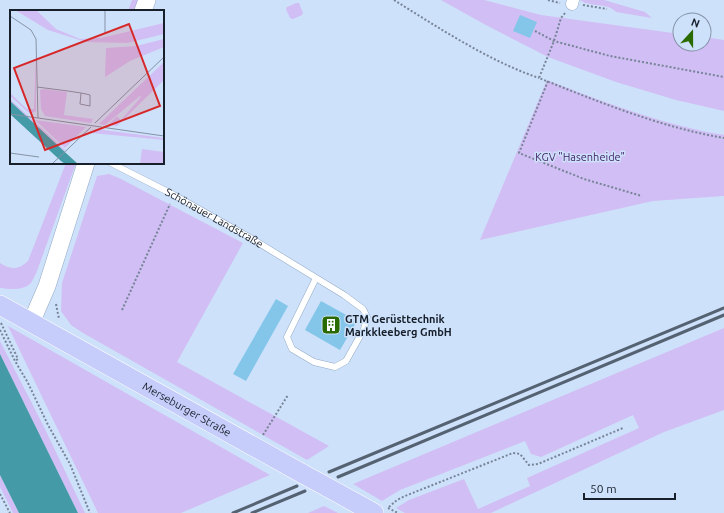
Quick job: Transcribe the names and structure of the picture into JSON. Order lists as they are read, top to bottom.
{
  "streets": {
    "main road": ["Merseburger Straße"],
    "lane": ["Schönauer Landstraße"]
  },
  "parks": ["KGV \"Hasenheide\""],
  "places": {
    "building": ["GTM Gerüsttechnik Markkleeberg GmbH"]
  },
  "scale_bar": "50 m",
  "north": "top"
}
